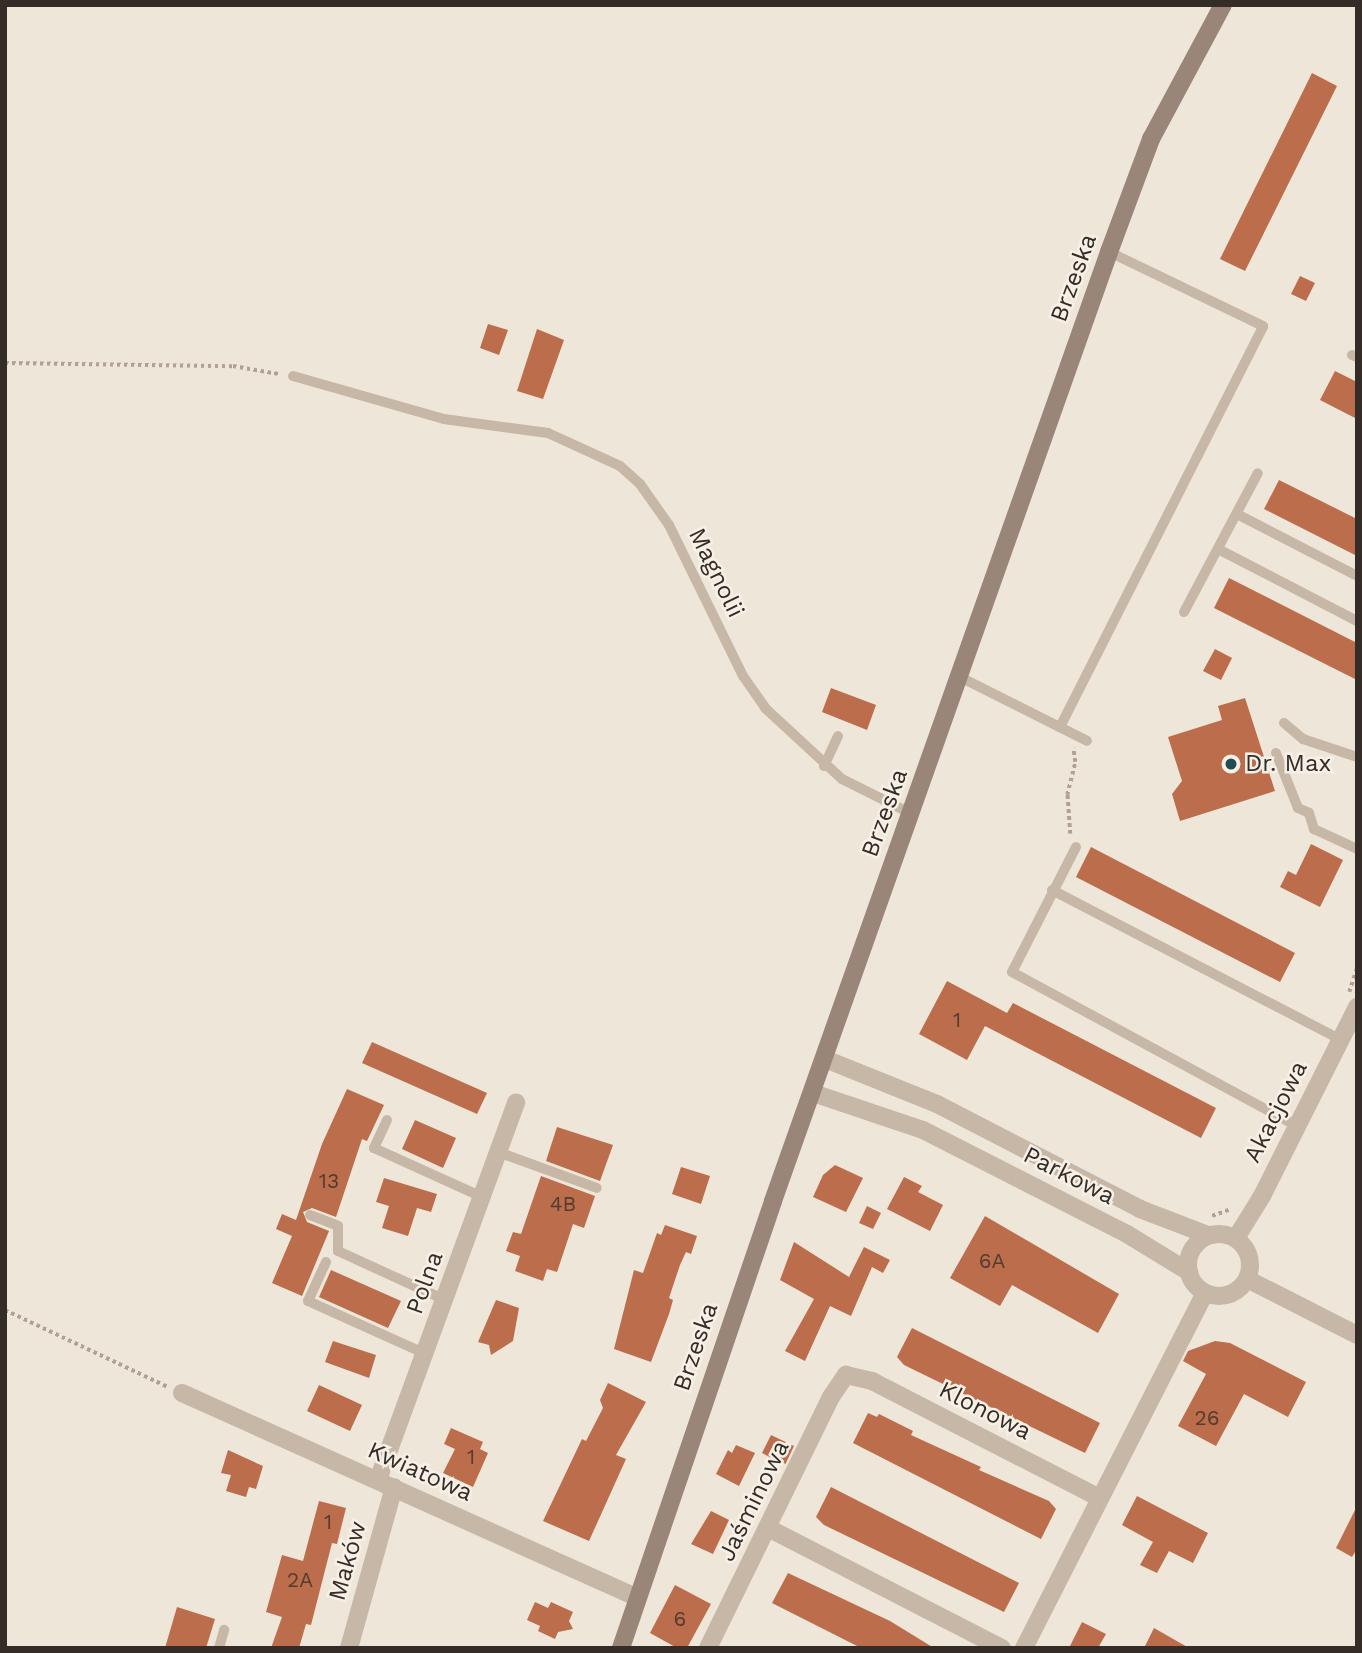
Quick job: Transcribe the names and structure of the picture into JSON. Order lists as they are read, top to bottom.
{
  "streets": {
    "street": [
      "Brzeska",
      "Akacjowa",
      "Parkowa",
      "Polna",
      "Klonowa",
      "Kwiatowa",
      "Jaśminowa",
      "Maków"
    ],
    "lane": ["Magnolii"]
  },
  "crossings": [
    ["Brzeska", "Magnolii"],
    ["Brzeska", "Parkowa"],
    ["Brzeska", "Kwiatowa"],
    ["Akacjowa", "Parkowa"],
    ["Polna", "Kwiatowa"],
    ["Polna", "Maków"],
    ["Klonowa", "Jaśminowa"],
    ["Kwiatowa", "Maków"]
  ],
  "places": ["Dr. Max"],
  "house_numbers": [
    "1",
    "13",
    "4B",
    "6A",
    "26",
    "1",
    "1",
    "2A",
    "6"
  ]
}
